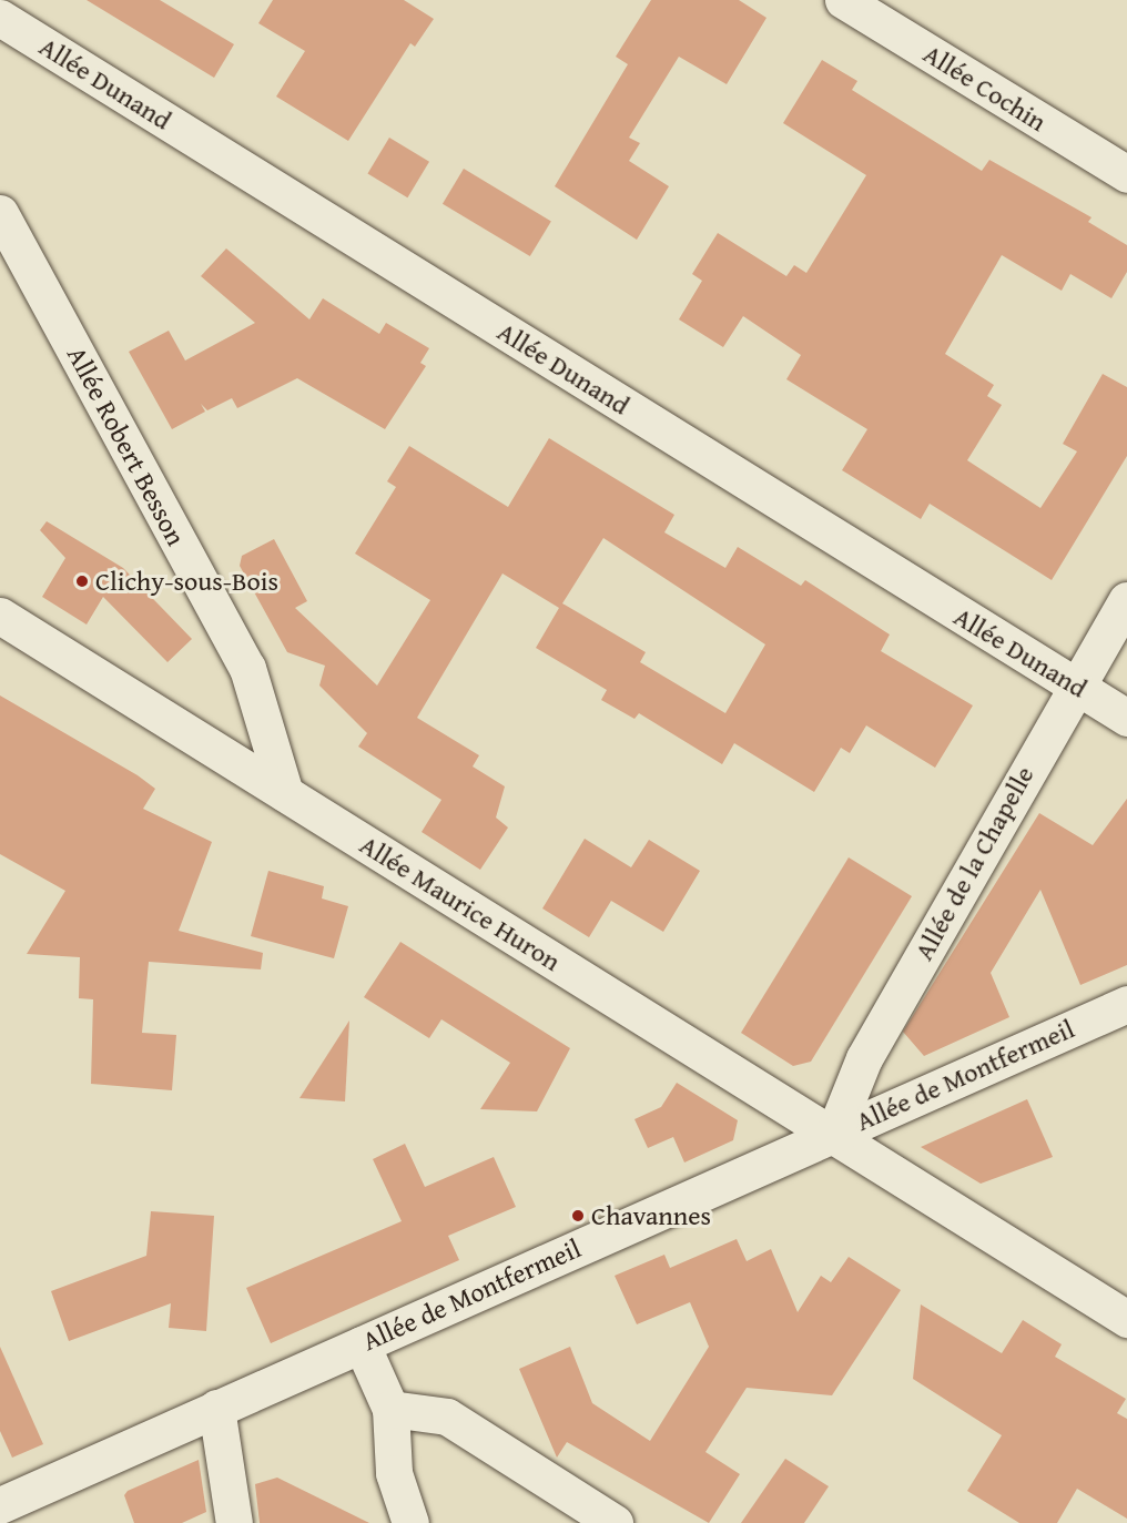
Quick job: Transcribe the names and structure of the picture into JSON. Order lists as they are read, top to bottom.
{
  "streets": {
    "street": [
      "Allée Dunand",
      "Allée Cochin",
      "Allée Robert Besson",
      "Allée de la Chapelle",
      "Allée Maurice Huron",
      "Allée de Montfermeil"
    ]
  },
  "crossings": [
    ["Allée Dunand", "Allée de la Chapelle"],
    ["Allée Robert Besson", "Allée Maurice Huron"],
    ["Allée de la Chapelle", "Allée Maurice Huron"],
    ["Allée de la Chapelle", "Allée de Montfermeil"],
    ["Allée Maurice Huron", "Allée de Montfermeil"]
  ],
  "places": ["Clichy-sous-Bois", "Chavannes"]
}
